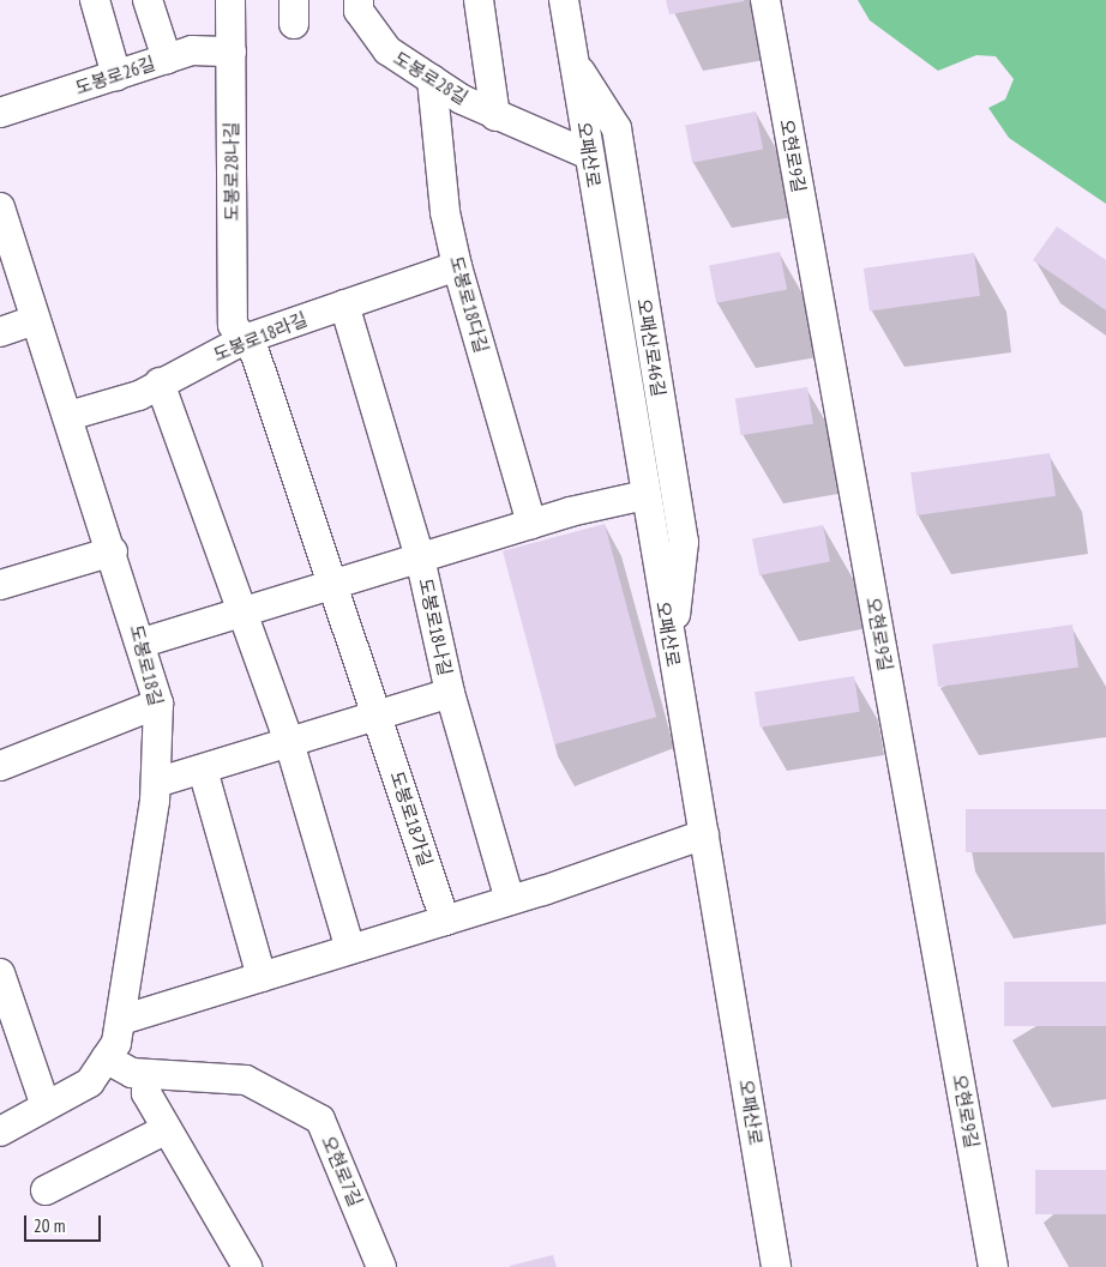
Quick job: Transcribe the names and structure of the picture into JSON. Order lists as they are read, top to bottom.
{
  "streets": {
    "street": [
      "도봉로26길",
      "도봉로28길",
      "오패산로",
      "오현로9길",
      "도봉로28나길",
      "도봉로18다길",
      "도봉로18라길",
      "오패산로46길",
      "도봉로18나길",
      "도봉로18길",
      "도봉로18가길",
      "오현로7길"
    ]
  },
  "crossings": [
    ["도봉로26길", "도봉로28나길"],
    ["도봉로28길", "오패산로"],
    ["도봉로28길", "도봉로18다길"],
    ["오패산로", "오패산로46길"],
    ["도봉로28나길", "도봉로18라길"],
    ["도봉로18다길", "도봉로18라길"],
    ["도봉로18라길", "도봉로18길"],
    ["도봉로18나길", "도봉로18길"],
    ["도봉로18나길", "도봉로18가길"],
    ["도봉로18길", "오현로7길"]
  ],
  "scale_bar": "20 m"
}
